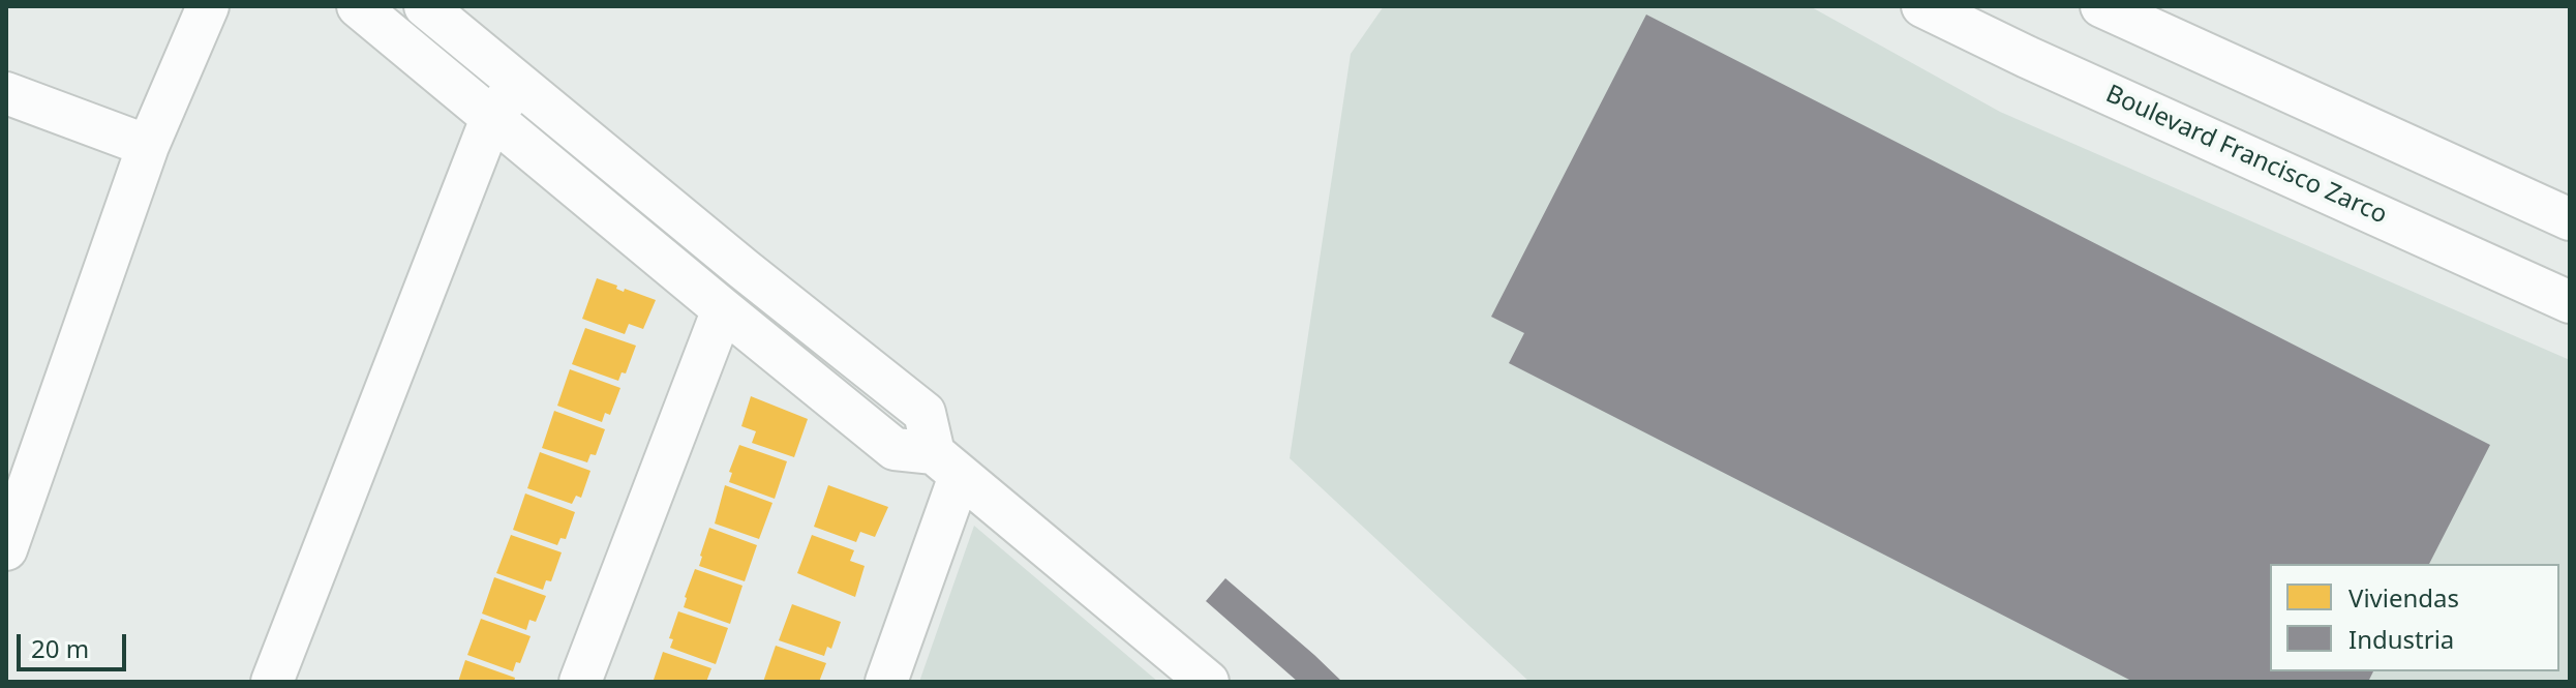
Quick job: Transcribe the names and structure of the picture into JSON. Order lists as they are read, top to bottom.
{
  "streets": {
    "street": ["Boulevard Francisco Zarco"]
  },
  "legend": ["Viviendas", "Industria"],
  "scale_bar": "20 m"
}
